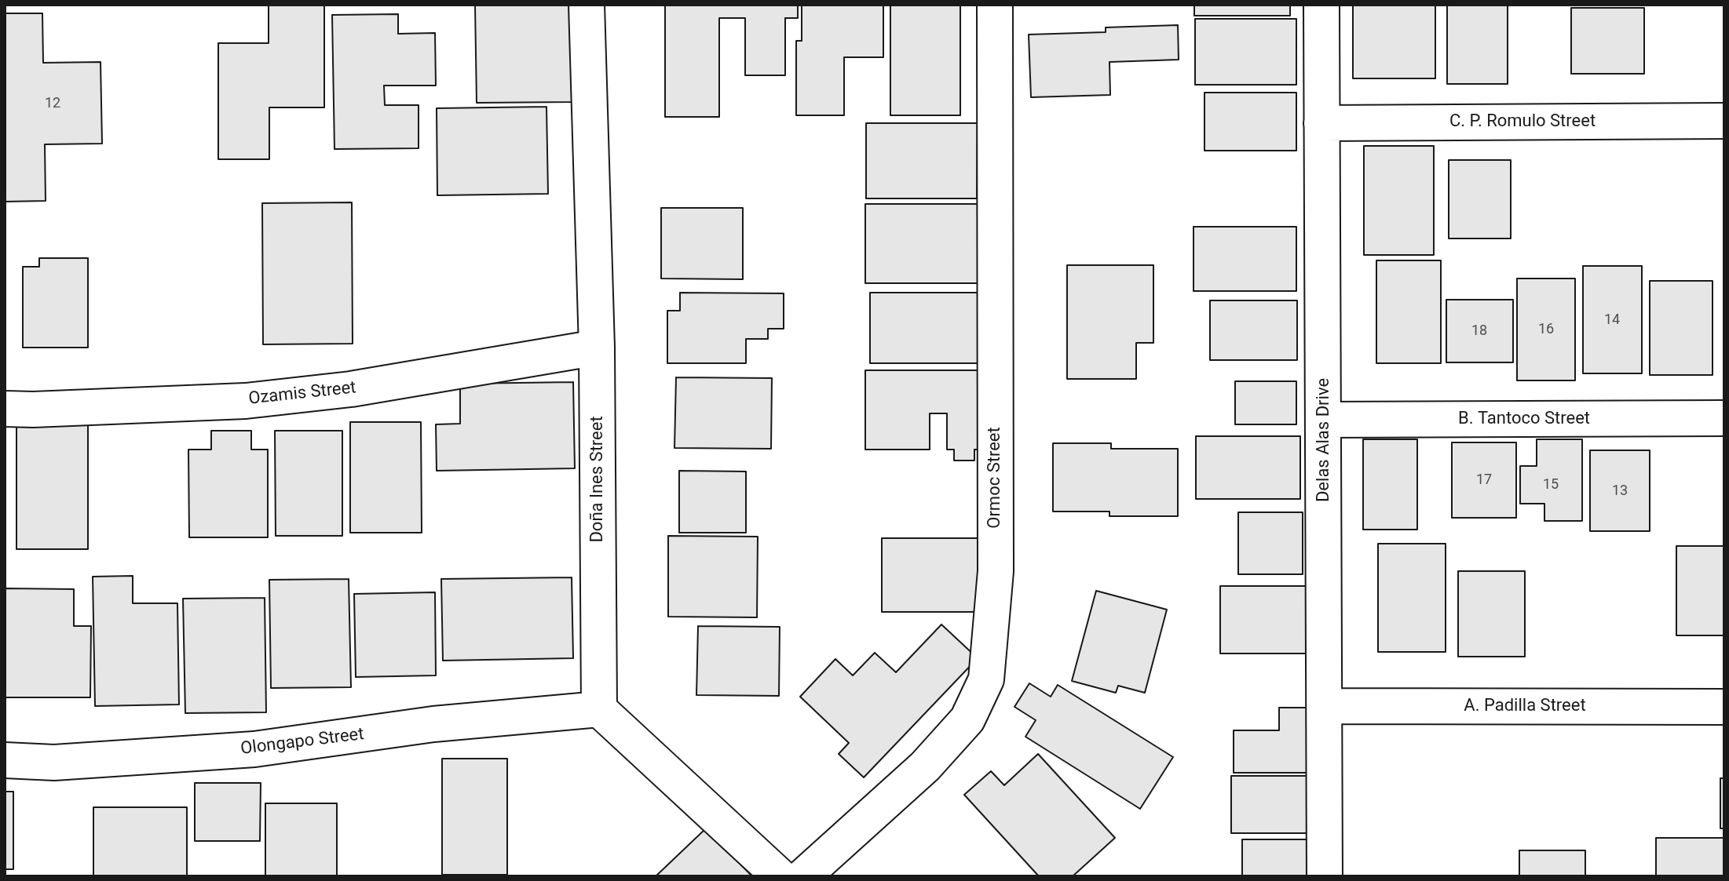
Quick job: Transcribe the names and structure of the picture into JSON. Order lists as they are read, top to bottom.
{
  "streets": {
    "street": [
      "C. P. Romulo Street",
      "Ozamis Street",
      "B. Tantoco Street",
      "Delas Alas Drive",
      "Ormoc Street",
      "Doña Ines Street",
      "A. Padilla Street",
      "Olongapo Street"
    ]
  },
  "crossings": [
    ["C. P. Romulo Street", "Delas Alas Drive"],
    ["Ozamis Street", "Doña Ines Street"],
    ["B. Tantoco Street", "Delas Alas Drive"],
    ["Delas Alas Drive", "A. Padilla Street"],
    ["Doña Ines Street", "Olongapo Street"]
  ],
  "house_numbers": [
    "12",
    "14",
    "16",
    "18",
    "17",
    "15",
    "13"
  ]
}
